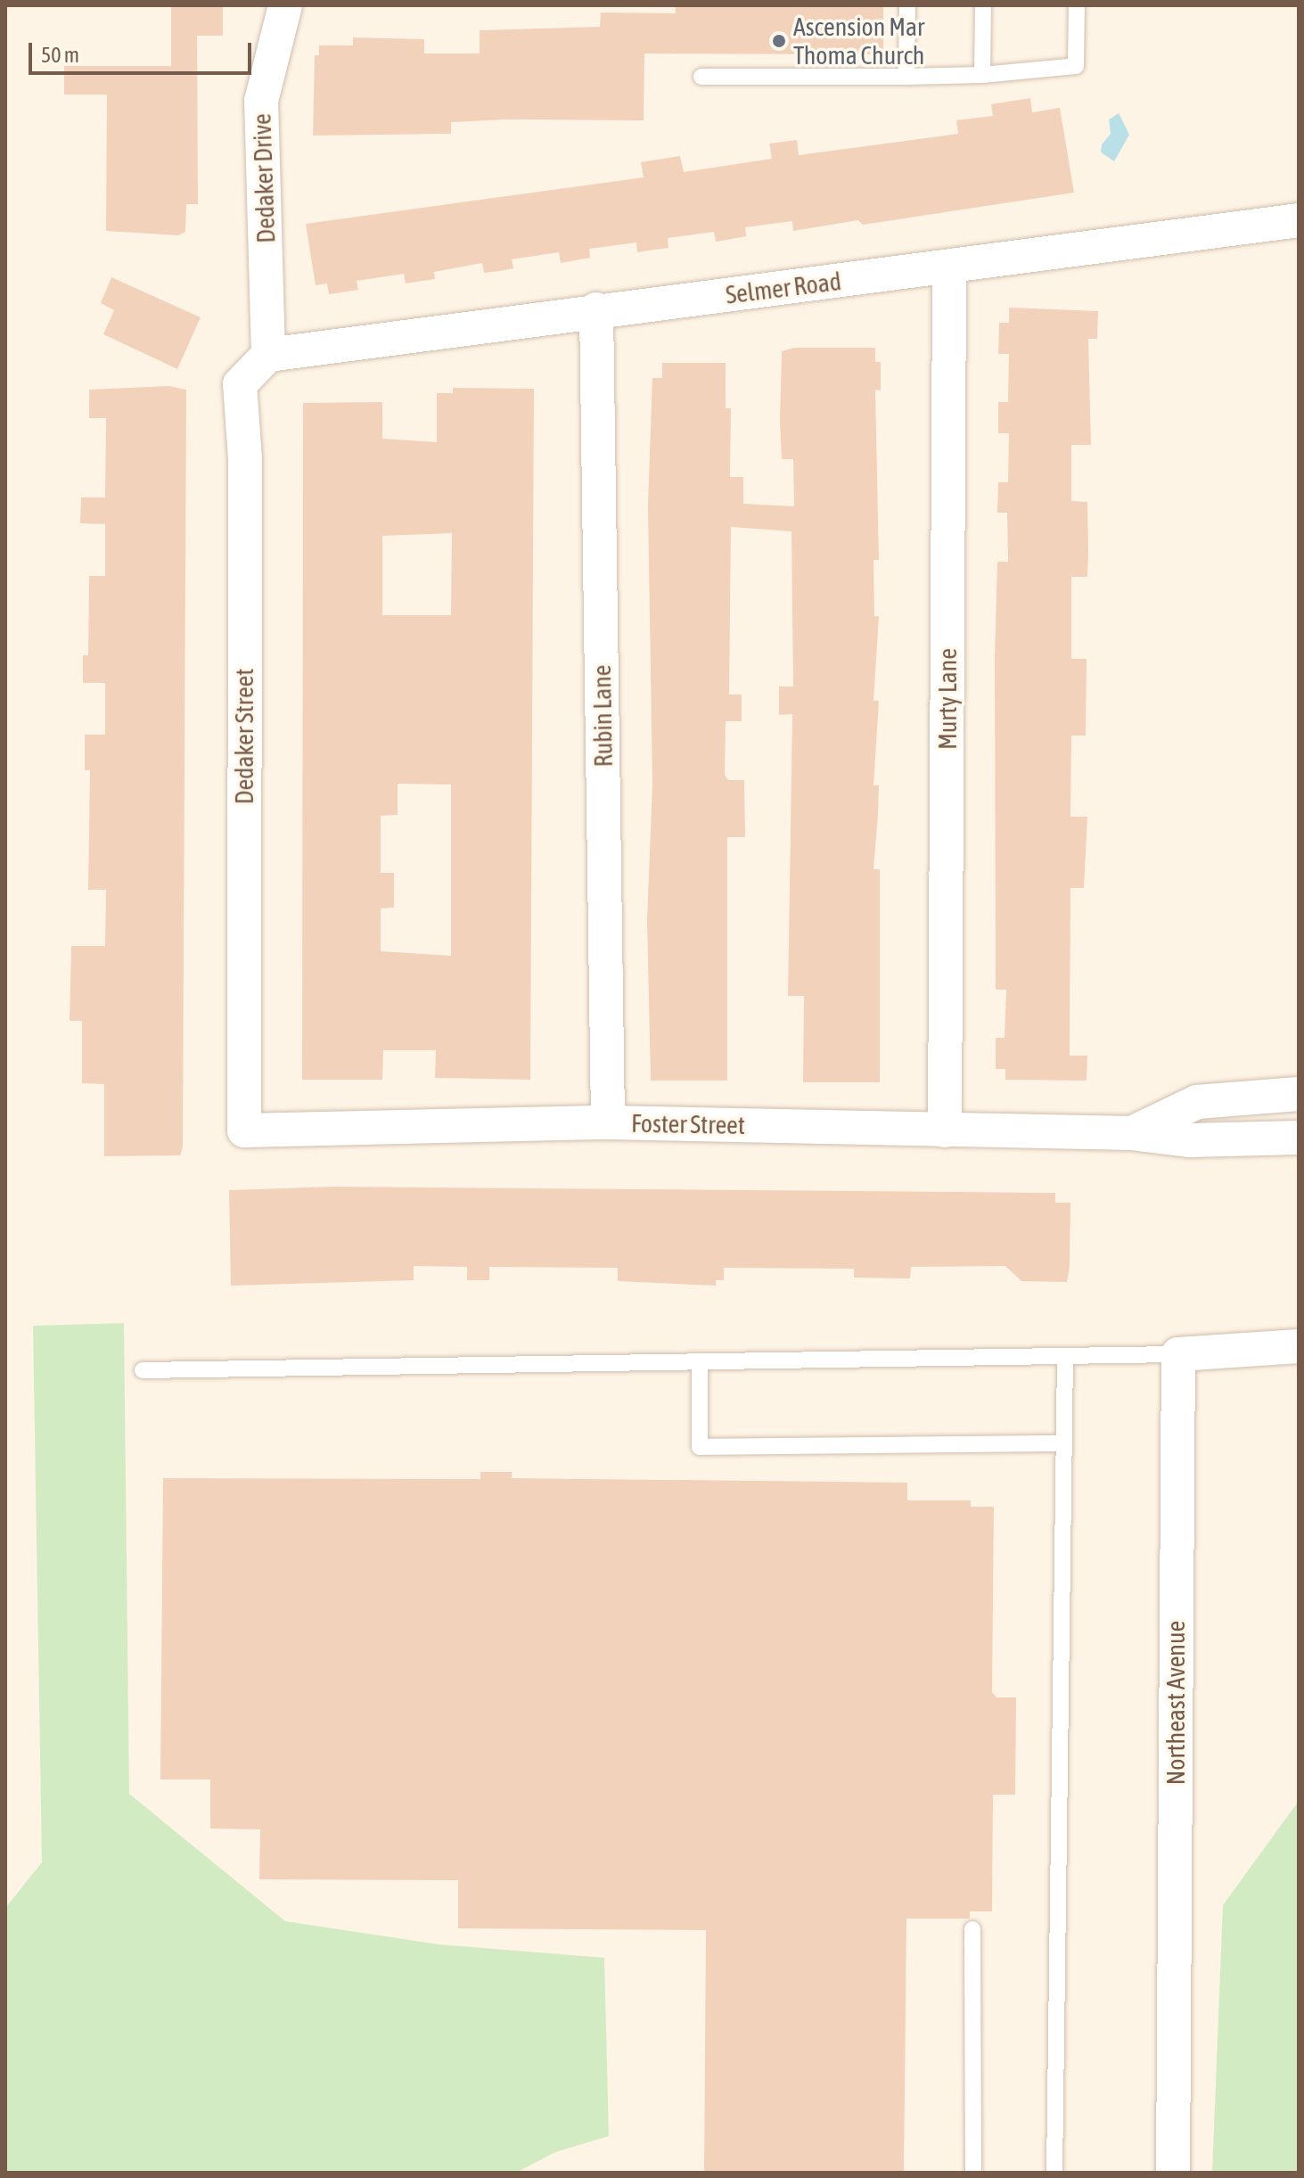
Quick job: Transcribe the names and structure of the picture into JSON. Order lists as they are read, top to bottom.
{
  "streets": {
    "street": [
      "Dedaker Drive",
      "Selmer Road",
      "Murty Lane",
      "Rubin Lane",
      "Dedaker Street",
      "Foster Street",
      "Northeast Avenue"
    ]
  },
  "crossings": [
    ["Dedaker Drive", "Selmer Road"],
    ["Dedaker Drive", "Dedaker Street"],
    ["Selmer Road", "Murty Lane"],
    ["Selmer Road", "Rubin Lane"],
    ["Selmer Road", "Dedaker Street"],
    ["Murty Lane", "Foster Street"],
    ["Rubin Lane", "Foster Street"],
    ["Dedaker Street", "Foster Street"]
  ],
  "places": ["Ascension Mar Thoma Church"],
  "scale_bar": "50 m"
}
